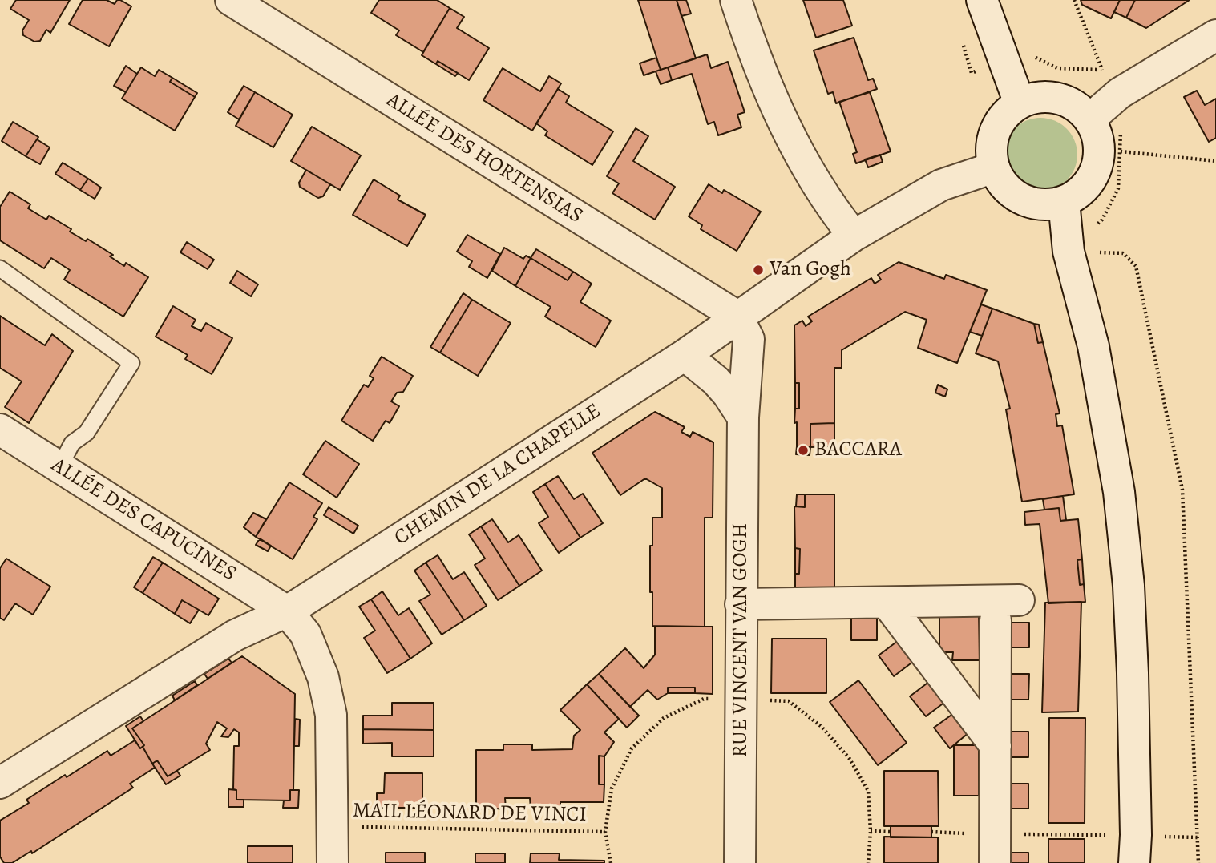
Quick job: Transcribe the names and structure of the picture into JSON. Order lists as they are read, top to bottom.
{
  "streets": {
    "street": [
      "ALLÉE DES HORTENSIAS",
      "CHEMIN DE LA CHAPELLE",
      "ALLÉE DES CAPUCINES",
      "RUE VINCENT VAN GOGH"
    ],
    "path": ["MAIL LÉONARD DE VINCI"]
  },
  "crossings": [
    ["ALLÉE DES HORTENSIAS", "CHEMIN DE LA CHAPELLE"],
    ["ALLÉE DES HORTENSIAS", "RUE VINCENT VAN GOGH"],
    ["CHEMIN DE LA CHAPELLE", "ALLÉE DES CAPUCINES"],
    ["CHEMIN DE LA CHAPELLE", "RUE VINCENT VAN GOGH"],
    ["ALLÉE DES CAPUCINES", "MAIL LÉONARD DE VINCI"]
  ],
  "places": ["Van Gogh", "BACCARA"]
}
